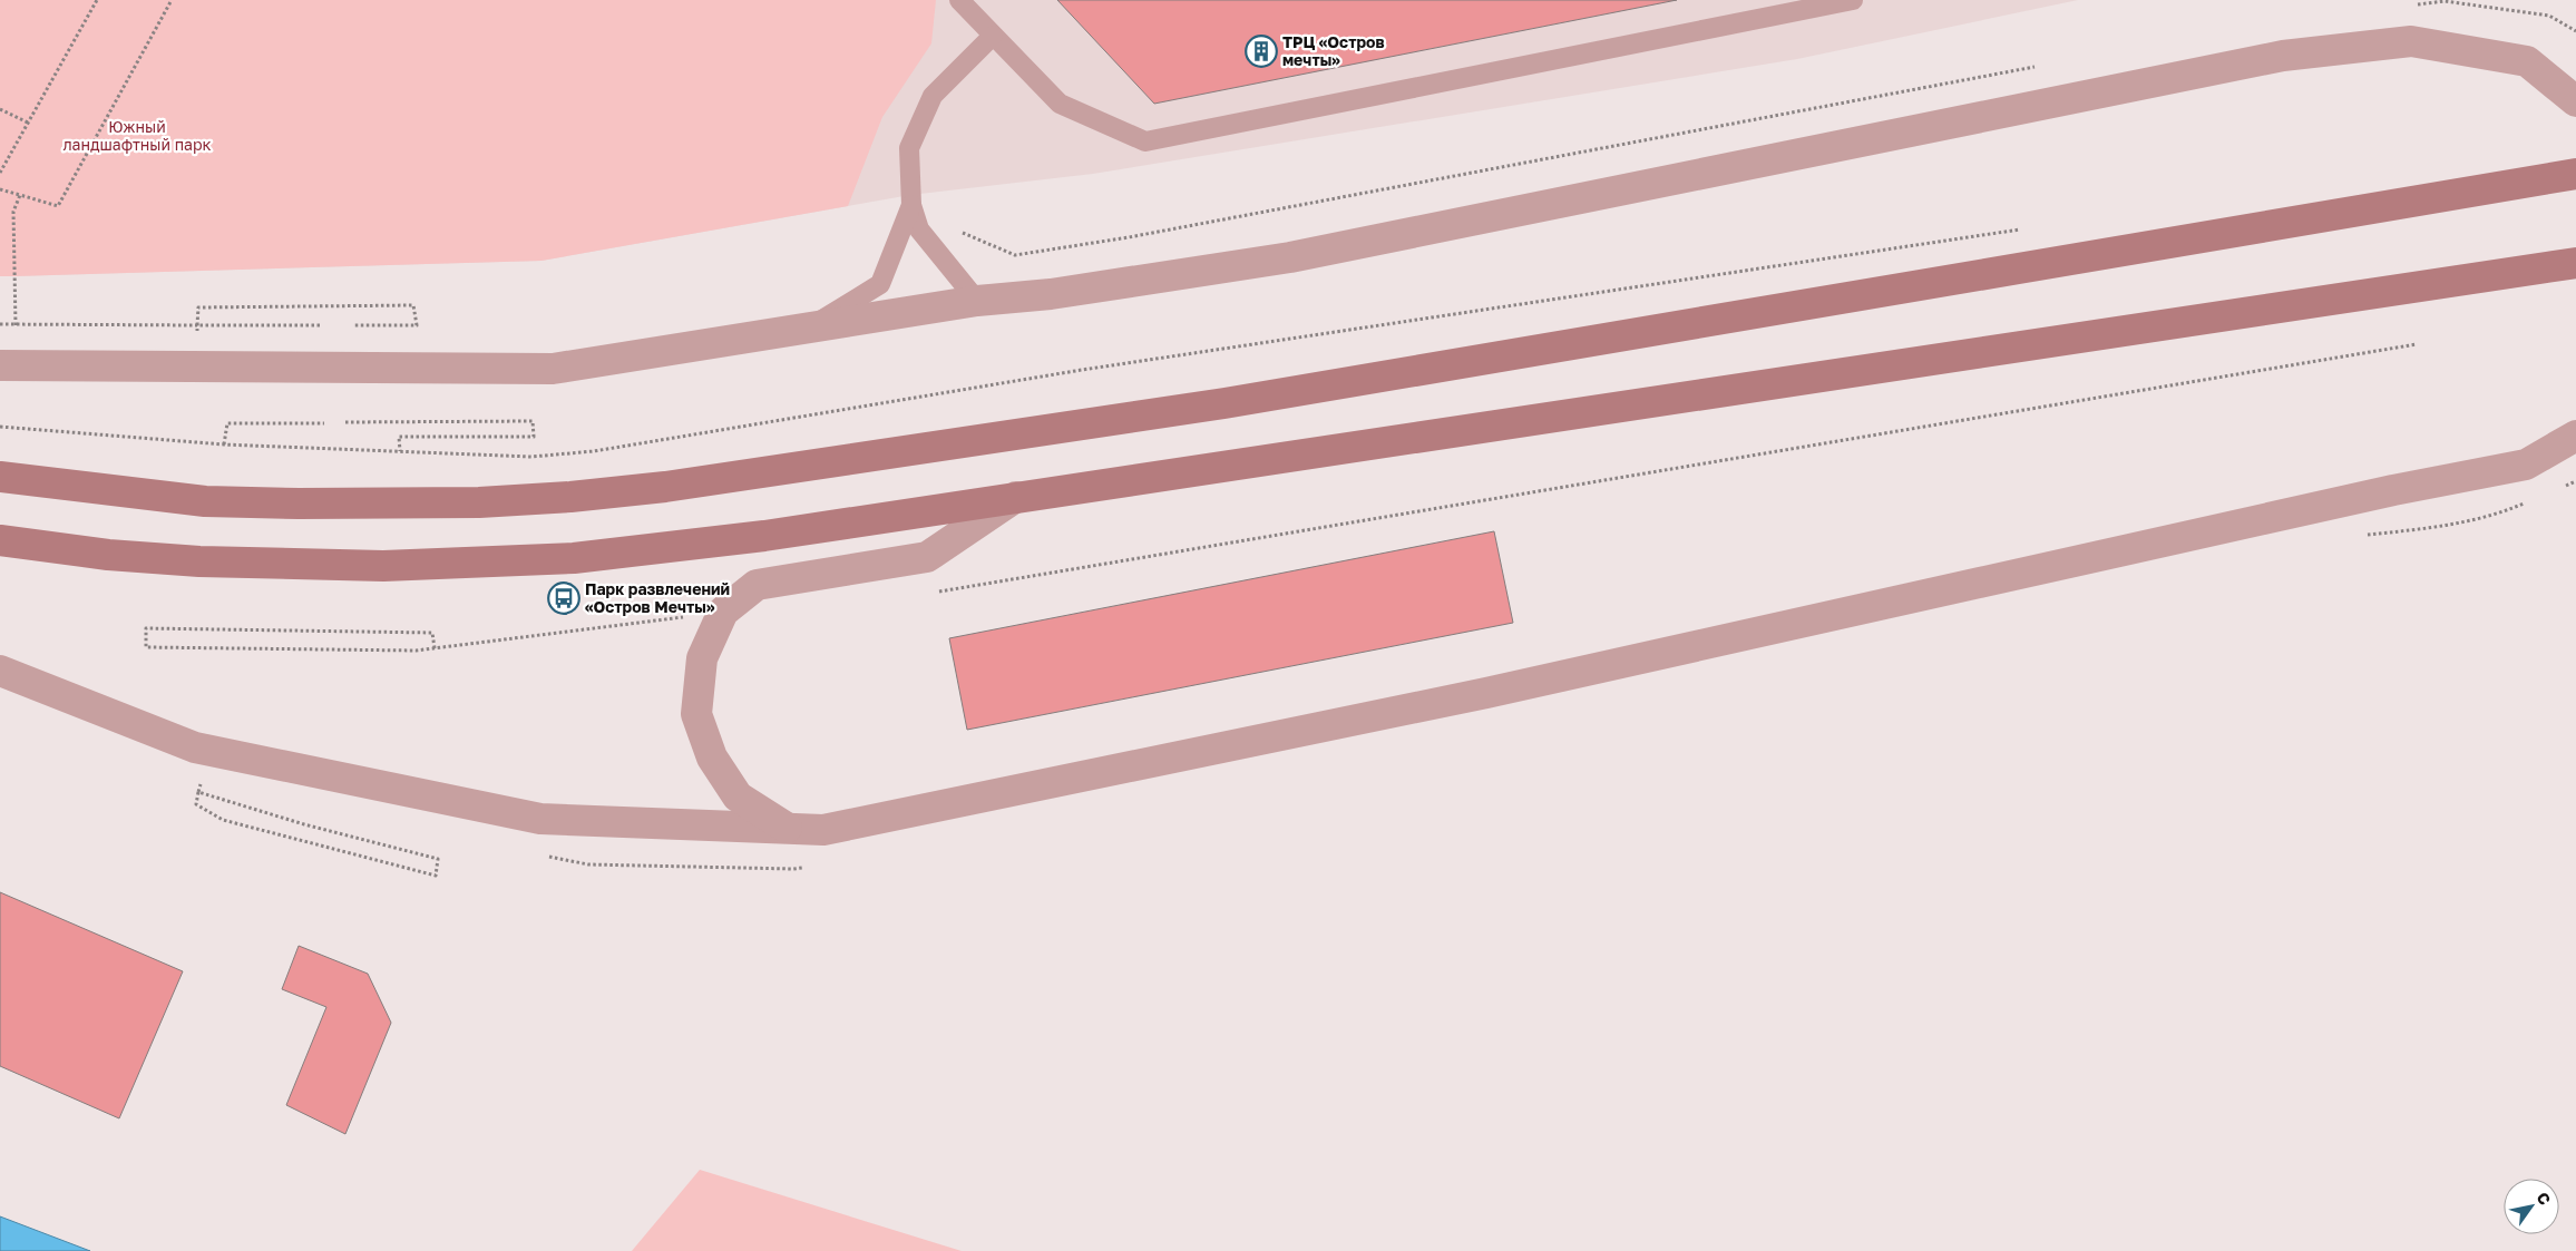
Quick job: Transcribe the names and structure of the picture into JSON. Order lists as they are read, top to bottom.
{
  "parks": ["Южный ландшафтный парк"],
  "places": {
    "building": ["ТРЦ «Остров мечты»"],
    "bus stop": ["Парк развлечений «Остров Мечты»"]
  },
  "north": "top right"
}
